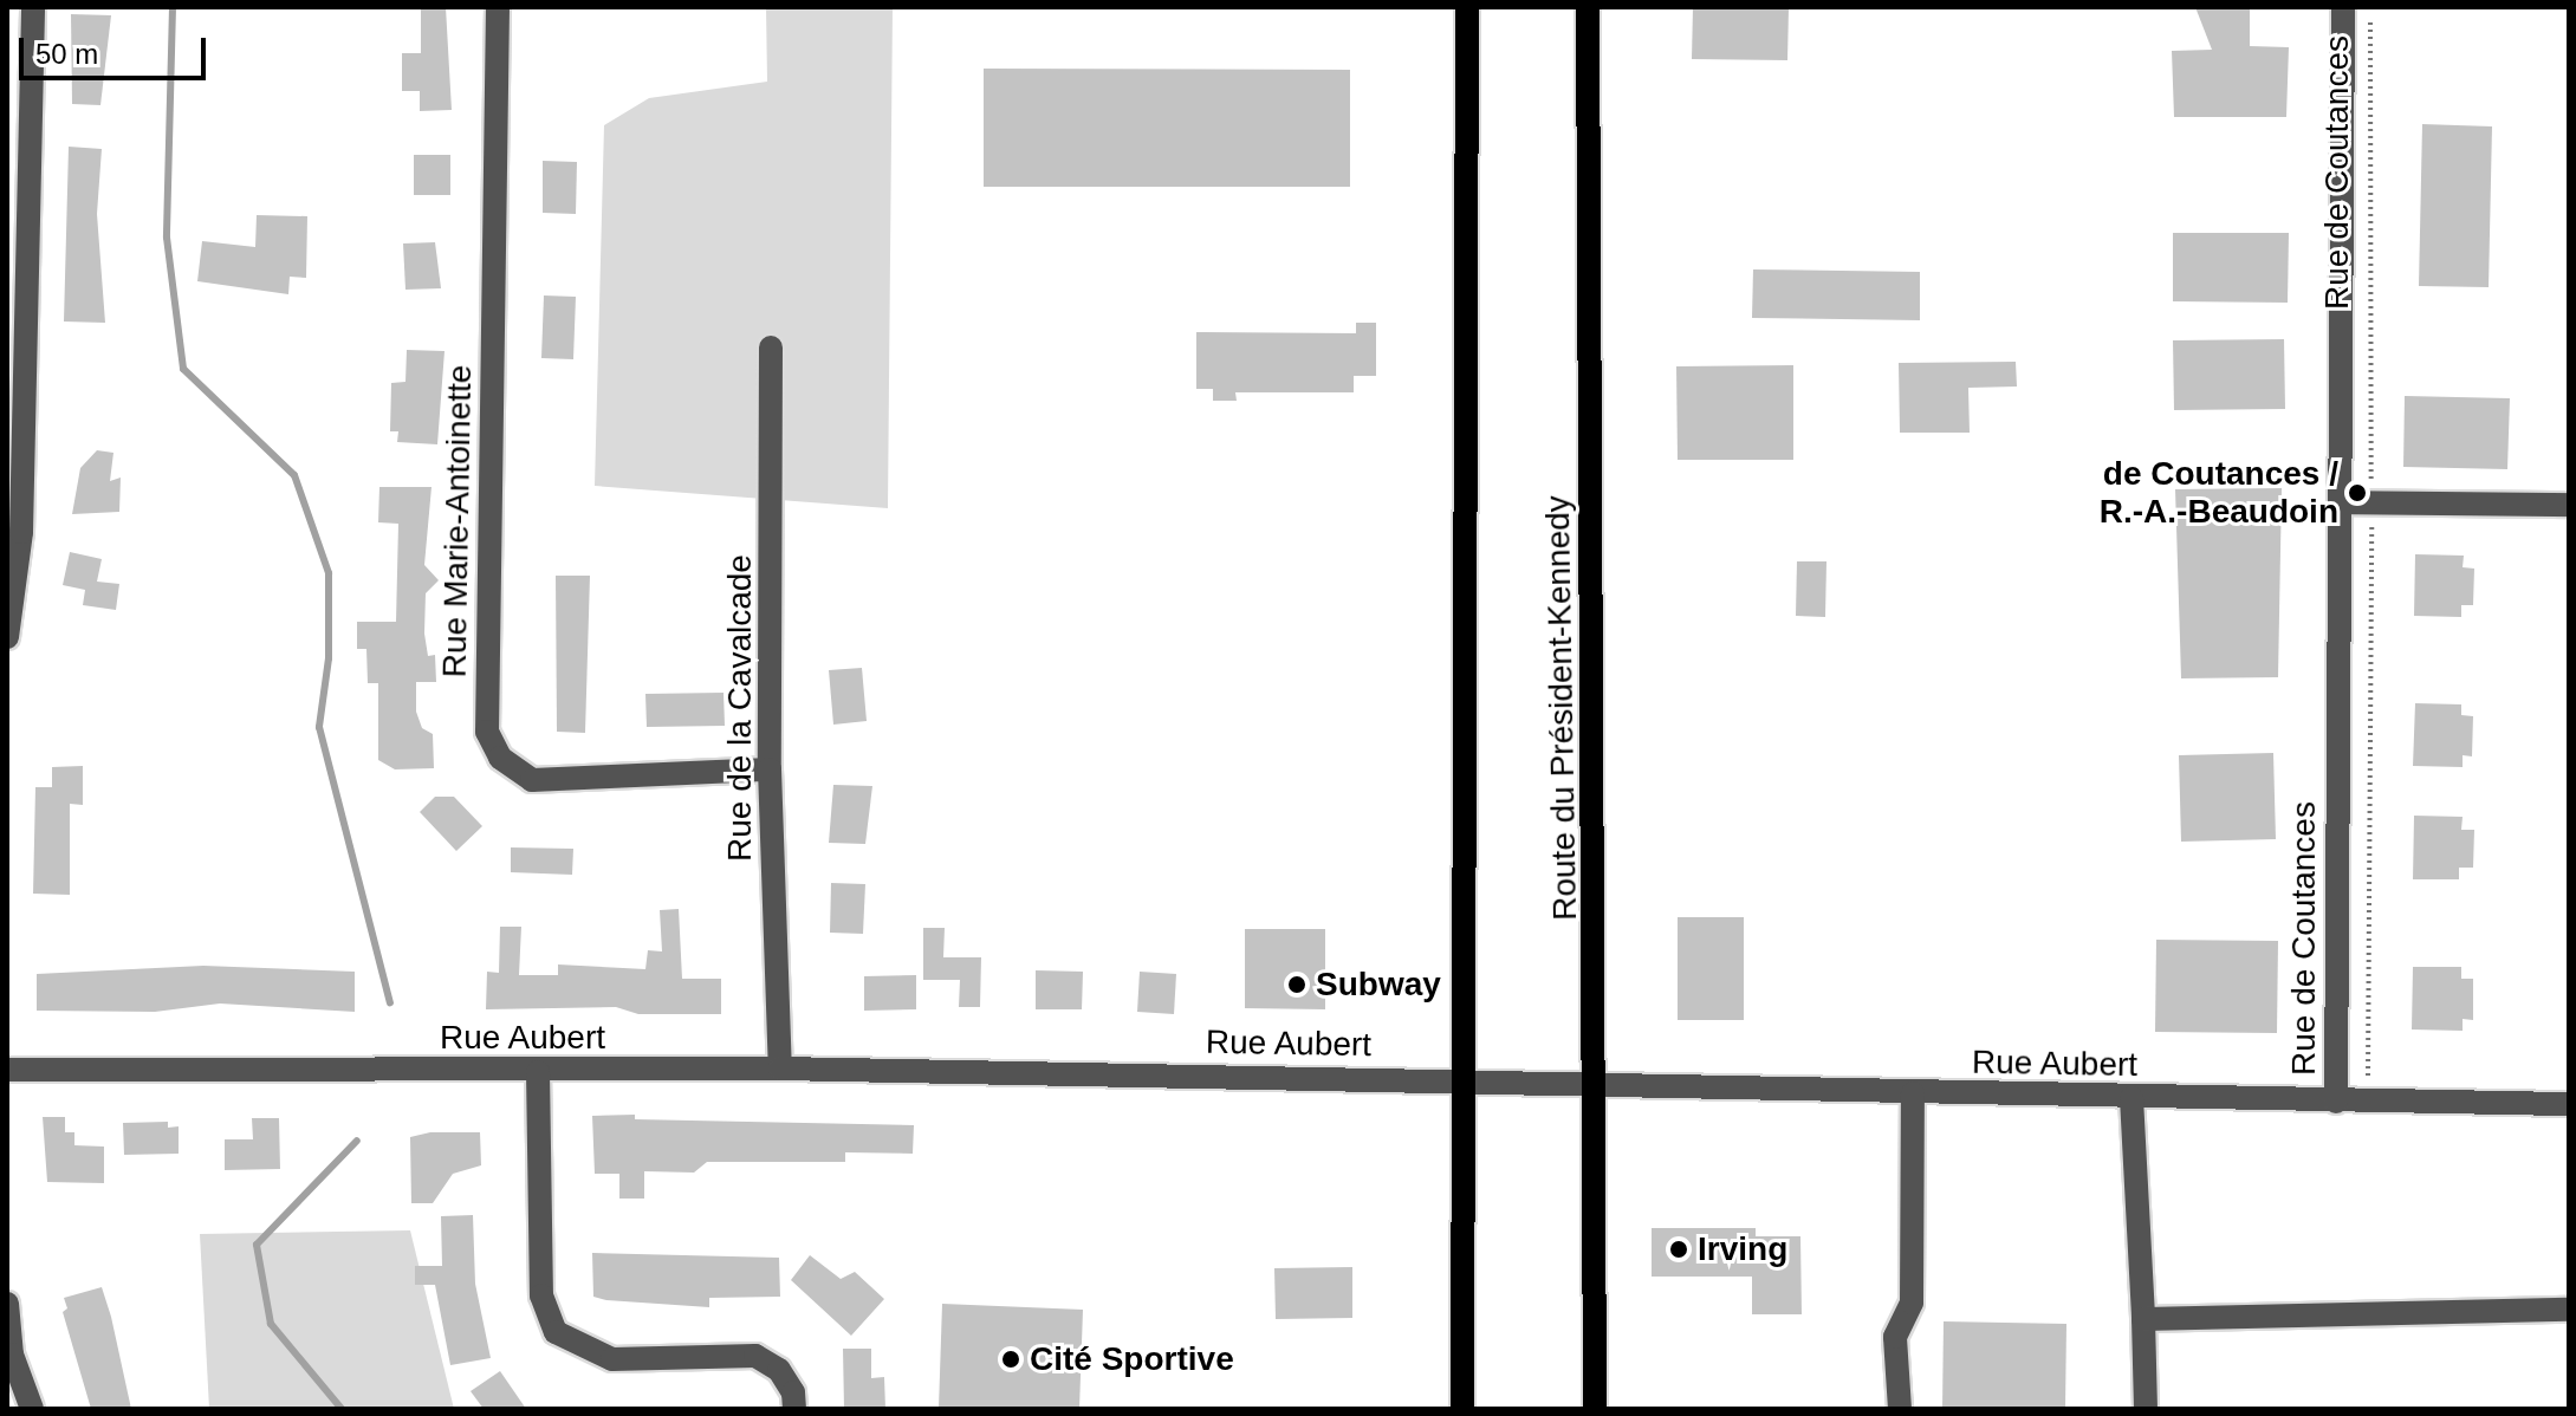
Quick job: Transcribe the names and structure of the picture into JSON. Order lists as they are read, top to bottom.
{
  "streets": {
    "main road": ["Route du Président-Kennedy"],
    "street": [
      "Rue de Coutances",
      "Rue Marie-Antoinette",
      "Rue de la Cavalcade",
      "Rue Aubert"
    ]
  },
  "crossings": [
    ["Rue de Coutances", "Rue Aubert"],
    ["Rue Marie-Antoinette", "Rue de la Cavalcade"],
    ["Rue de la Cavalcade", "Rue Aubert"],
    ["Route du Président-Kennedy", "Rue Aubert"]
  ],
  "places": [
    "de Coutances / R.-A.-Beaudoin",
    "Subway",
    "Irving",
    "Cité Sportive"
  ],
  "scale_bar": "50 m"
}
